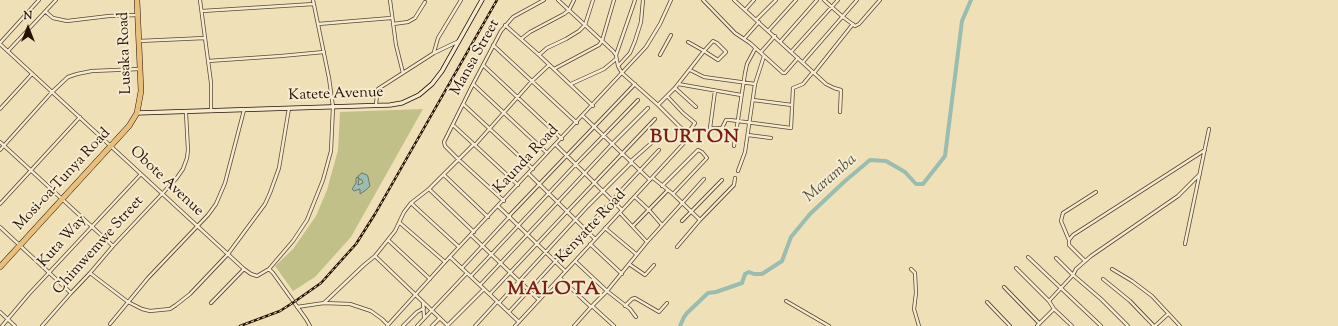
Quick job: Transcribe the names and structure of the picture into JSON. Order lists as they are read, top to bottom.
{
  "streets": {
    "highway": ["Lusaka Road", "Mosi-oa-Tunya Road"],
    "street": [
      "Mansa Street",
      "Katete Avenue",
      "Kaunda Road",
      "Obote Avenue",
      "Kenyatte Road",
      "Kuta Way",
      "Chimwemwe Street"
    ]
  },
  "crossings": [
    ["Lusaka Road", "Mosi-oa-Tunya Road"],
    ["Katete Avenue", "Mosi-oa-Tunya Road"],
    ["Katete Avenue", "Chimwemwe Street"],
    ["Mosi-oa-Tunya Road", "Obote Avenue"],
    ["Obote Avenue", "Kuta Way"],
    ["Obote Avenue", "Chimwemwe Street"]
  ],
  "districts": ["BURTON", "MALOTA"],
  "water": ["Maramba"],
  "north": "top"
}
